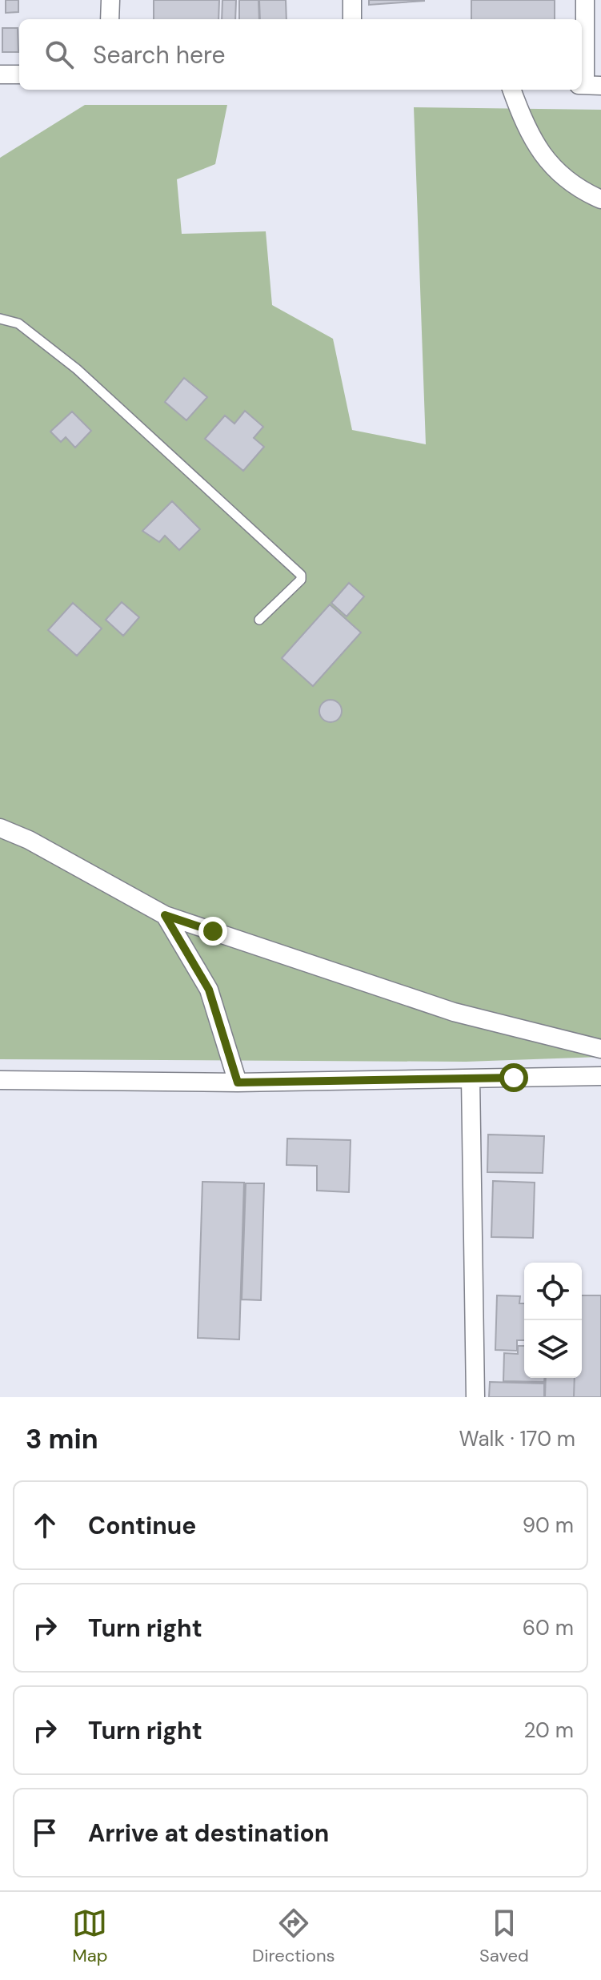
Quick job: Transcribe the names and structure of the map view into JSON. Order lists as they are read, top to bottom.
{
  "page": {
    "search": "Search here",
    "heading": ["3 min", "Walk · 170 m"],
    "list": [
      ["Continue", "90 m"],
      ["Turn right", "60 m"],
      ["Turn right", "20 m"],
      "Arrive at destination"
    ],
    "nav": ["Map", "Directions", "Saved"]
  }
}
